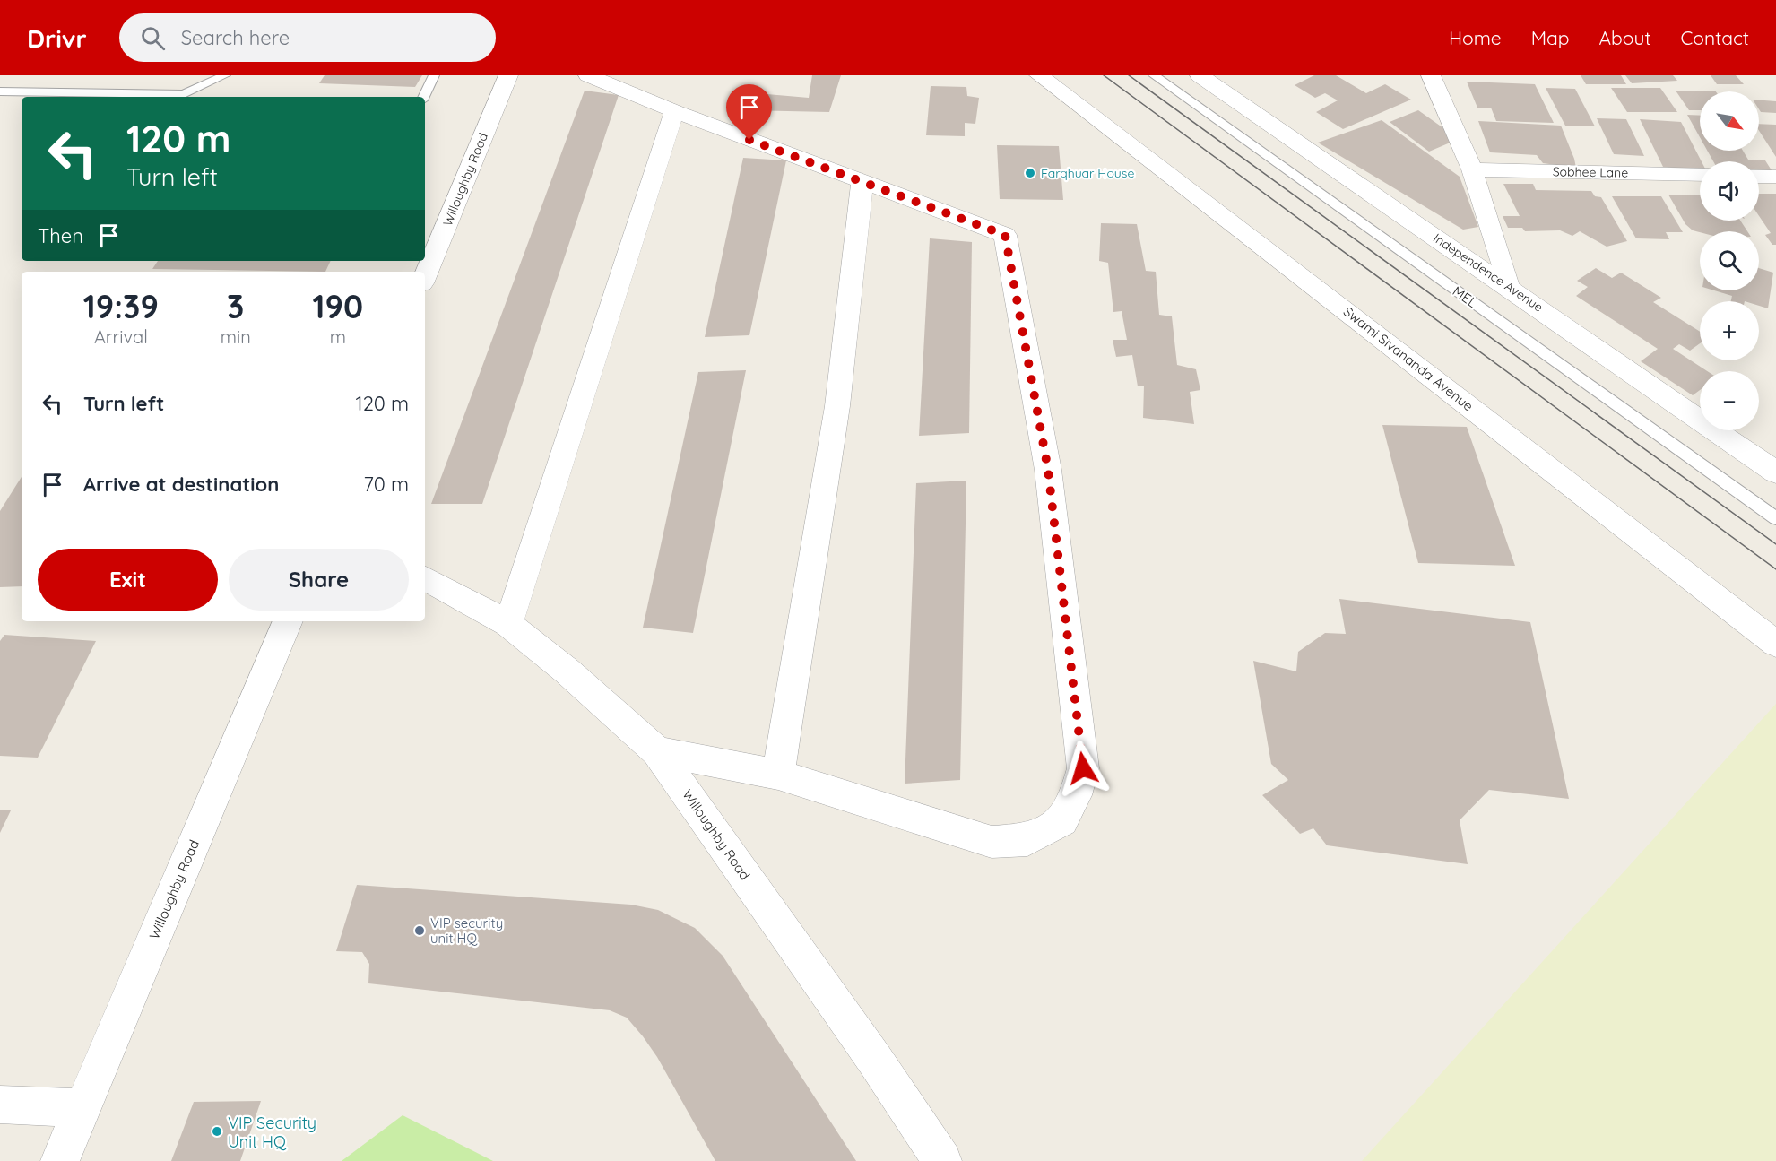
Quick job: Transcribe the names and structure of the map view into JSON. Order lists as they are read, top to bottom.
{
  "streets": {
    "street": [
      "Sobhee Lane",
      "Willoughby Road",
      "Independence Avenue",
      "Swami Sivananda Avenue"
    ],
    "lane": ["MEL"]
  },
  "places": ["Farqhuar House", "VIP security unit HQ", "VIP Security Unit HQ"],
  "north": "bottom right",
  "page": {
    "header": "Drivr",
    "search": "Search here",
    "nav": [
      "Home",
      "Map",
      "About",
      "Contact"
    ],
    "map_buttons": ["+", "−"],
    "turn": ["120 m", "Turn left"],
    "then": "Then",
    "eta": [
      "19:39",
      "Arrival",
      "3",
      "min",
      "190",
      "m"
    ],
    "list": [
      {
        "name": "Turn left",
        "value": "120 m"
      },
      {
        "name": "Arrive at destination",
        "value": "70 m"
      }
    ],
    "buttons": ["Exit", "Share"]
  }
}
